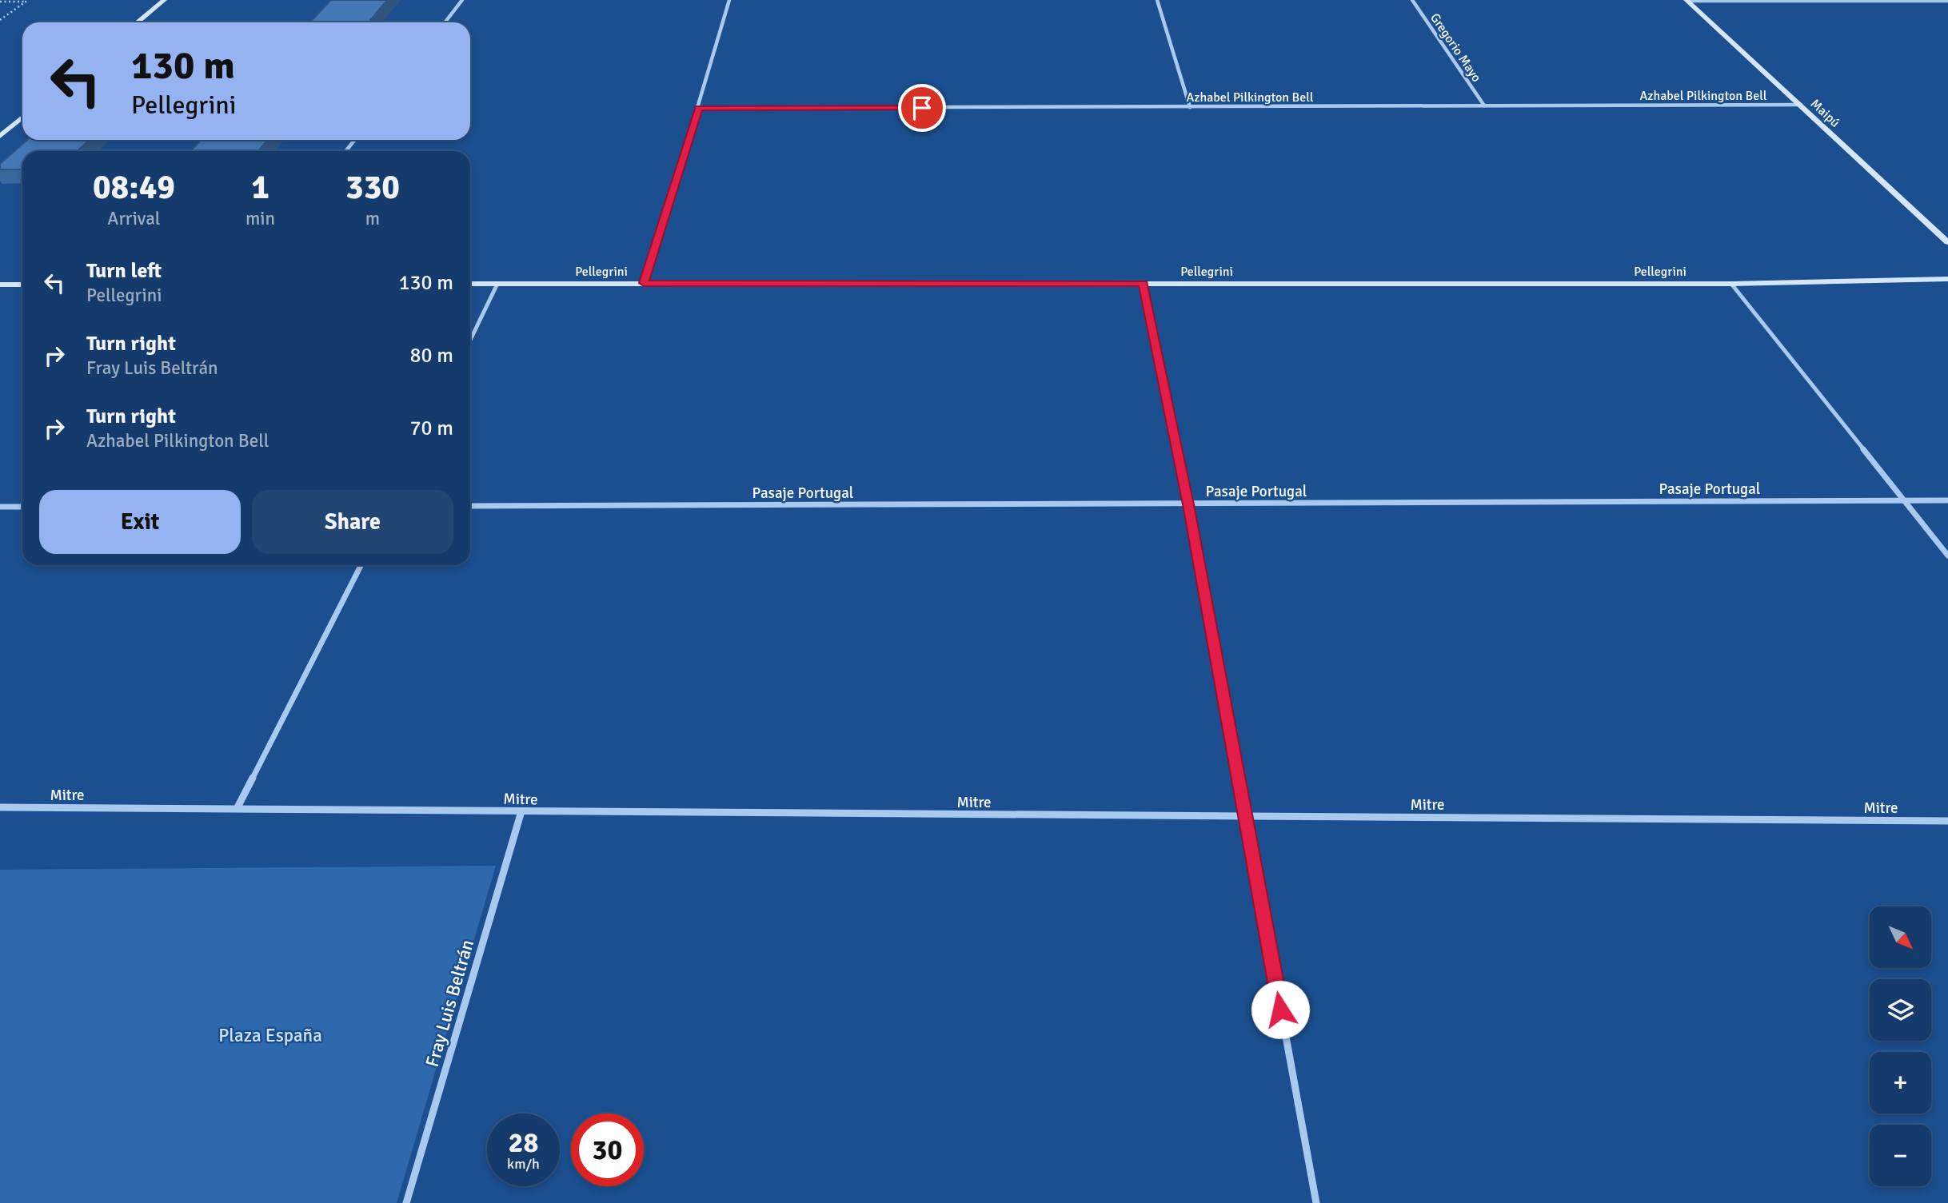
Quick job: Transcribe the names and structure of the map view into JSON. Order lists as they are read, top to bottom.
{
  "streets": {
    "street": [
      "Gregorio Mayo",
      "Azhabel Pilkington Bell",
      "Maipú",
      "Pellegrini",
      "Pasaje Portugal",
      "Mitre",
      "Fray Luis Beltrán"
    ]
  },
  "crossings": [
    ["Gregorio Mayo", "Azhabel Pilkington Bell"],
    ["Azhabel Pilkington Bell", "Maipú"],
    ["Mitre", "Fray Luis Beltrán"]
  ],
  "parks": ["Plaza España"],
  "north": "bottom right",
  "page": {
    "turn": ["130 m", "Pellegrini"],
    "eta": [
      "08:49",
      "Arrival",
      "1",
      "min",
      "330",
      "m"
    ],
    "list": [
      {
        "name": "Turn left",
        "note": "Pellegrini",
        "value": "130 m"
      },
      {
        "name": "Turn right",
        "note": "Fray Luis Beltrán",
        "value": "80 m"
      },
      {
        "name": "Turn right",
        "note": "Azhabel Pilkington Bell",
        "value": "70 m"
      }
    ],
    "buttons": ["Exit", "Share"],
    "map_buttons": ["+", "−"],
    "speed": "28 km/h",
    "limit": "30"
  }
}
